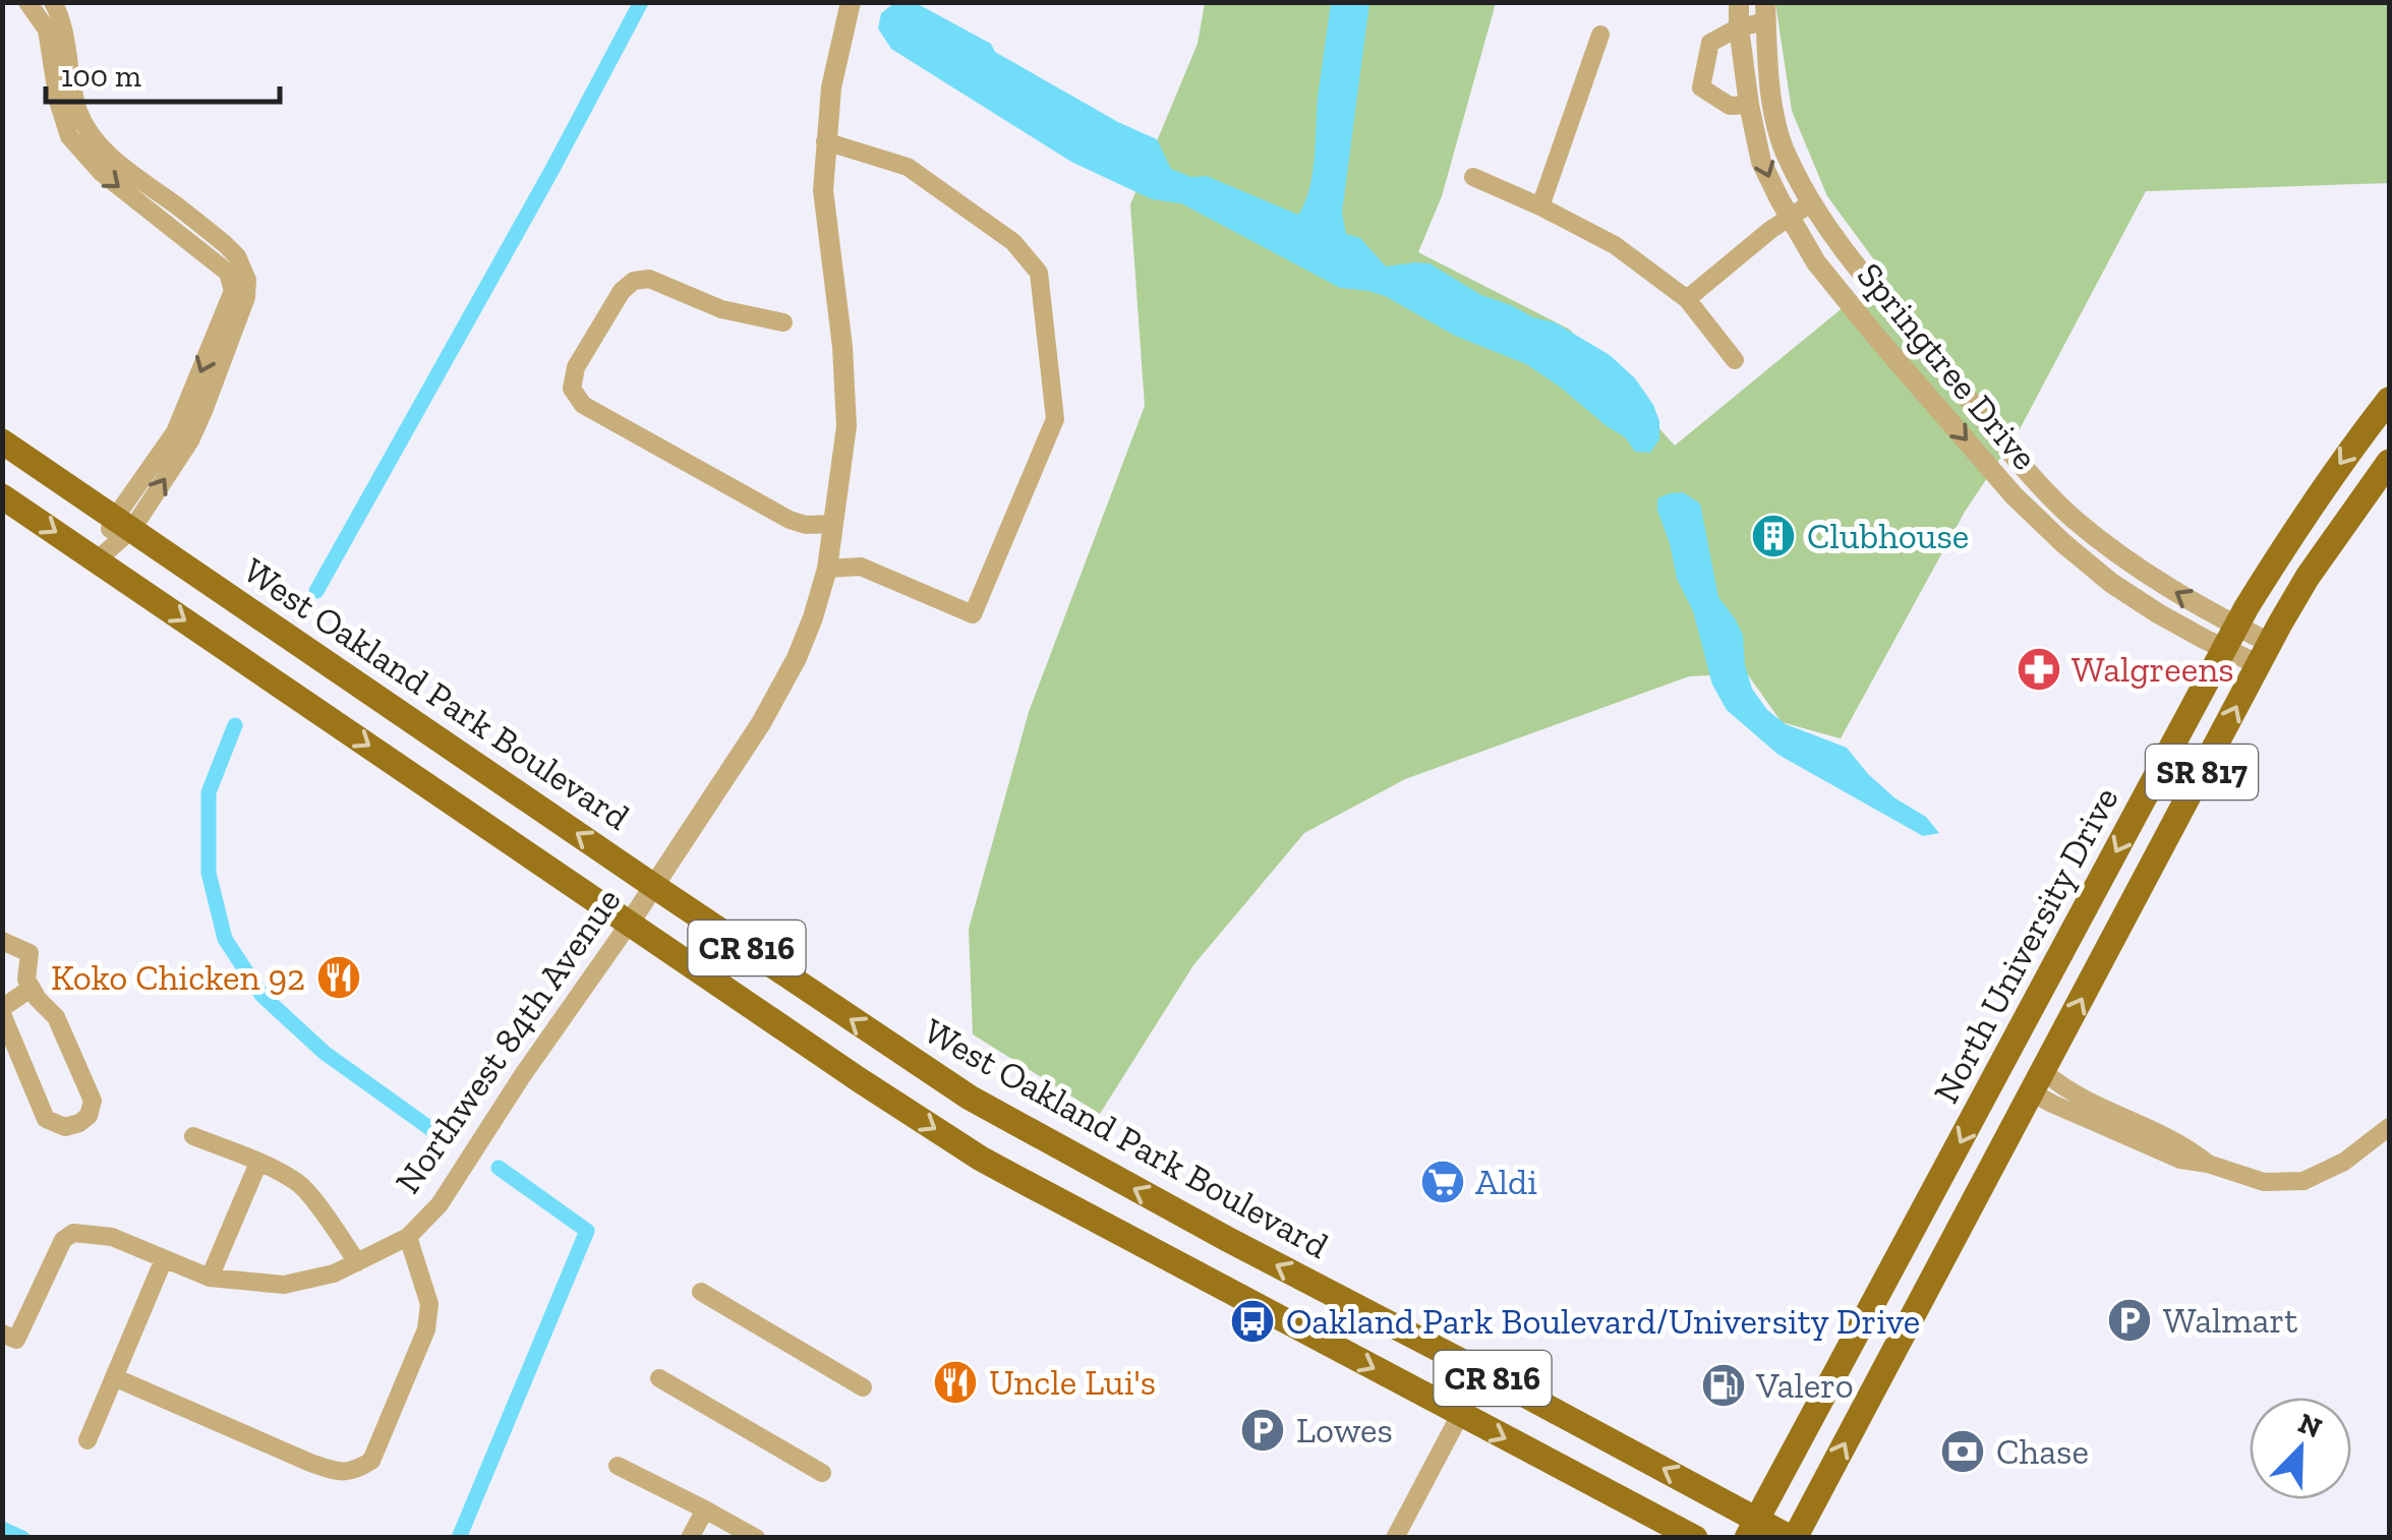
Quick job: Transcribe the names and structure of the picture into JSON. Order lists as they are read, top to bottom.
{
  "streets": {
    "main road": [
      "West Oakland Park Boulevard",
      "SR 817",
      "North University Drive",
      "CR 816"
    ],
    "street": ["Springtree Drive", "Northwest 84th Avenue"]
  },
  "crossings": [
    ["Springtree Drive", "North University Drive"],
    ["West Oakland Park Boulevard", "North University Drive"],
    ["West Oakland Park Boulevard", "Northwest 84th Avenue"],
    ["CR 816", "Northwest 84th Avenue"]
  ],
  "places": {
    "building": ["Clubhouse"],
    "pharmacy": ["Walgreens"],
    "restaurant": ["Koko Chicken 92", "Uncle Lui's"],
    "supermarket": ["Aldi"],
    "parking": ["Walmart", "Lowes"],
    "bus stop": ["Oakland Park Boulevard/University Drive"],
    "fuel station": ["Valero"],
    "bank": ["Chase"]
  },
  "scale_bar": "100 m",
  "north": "top right"
}
